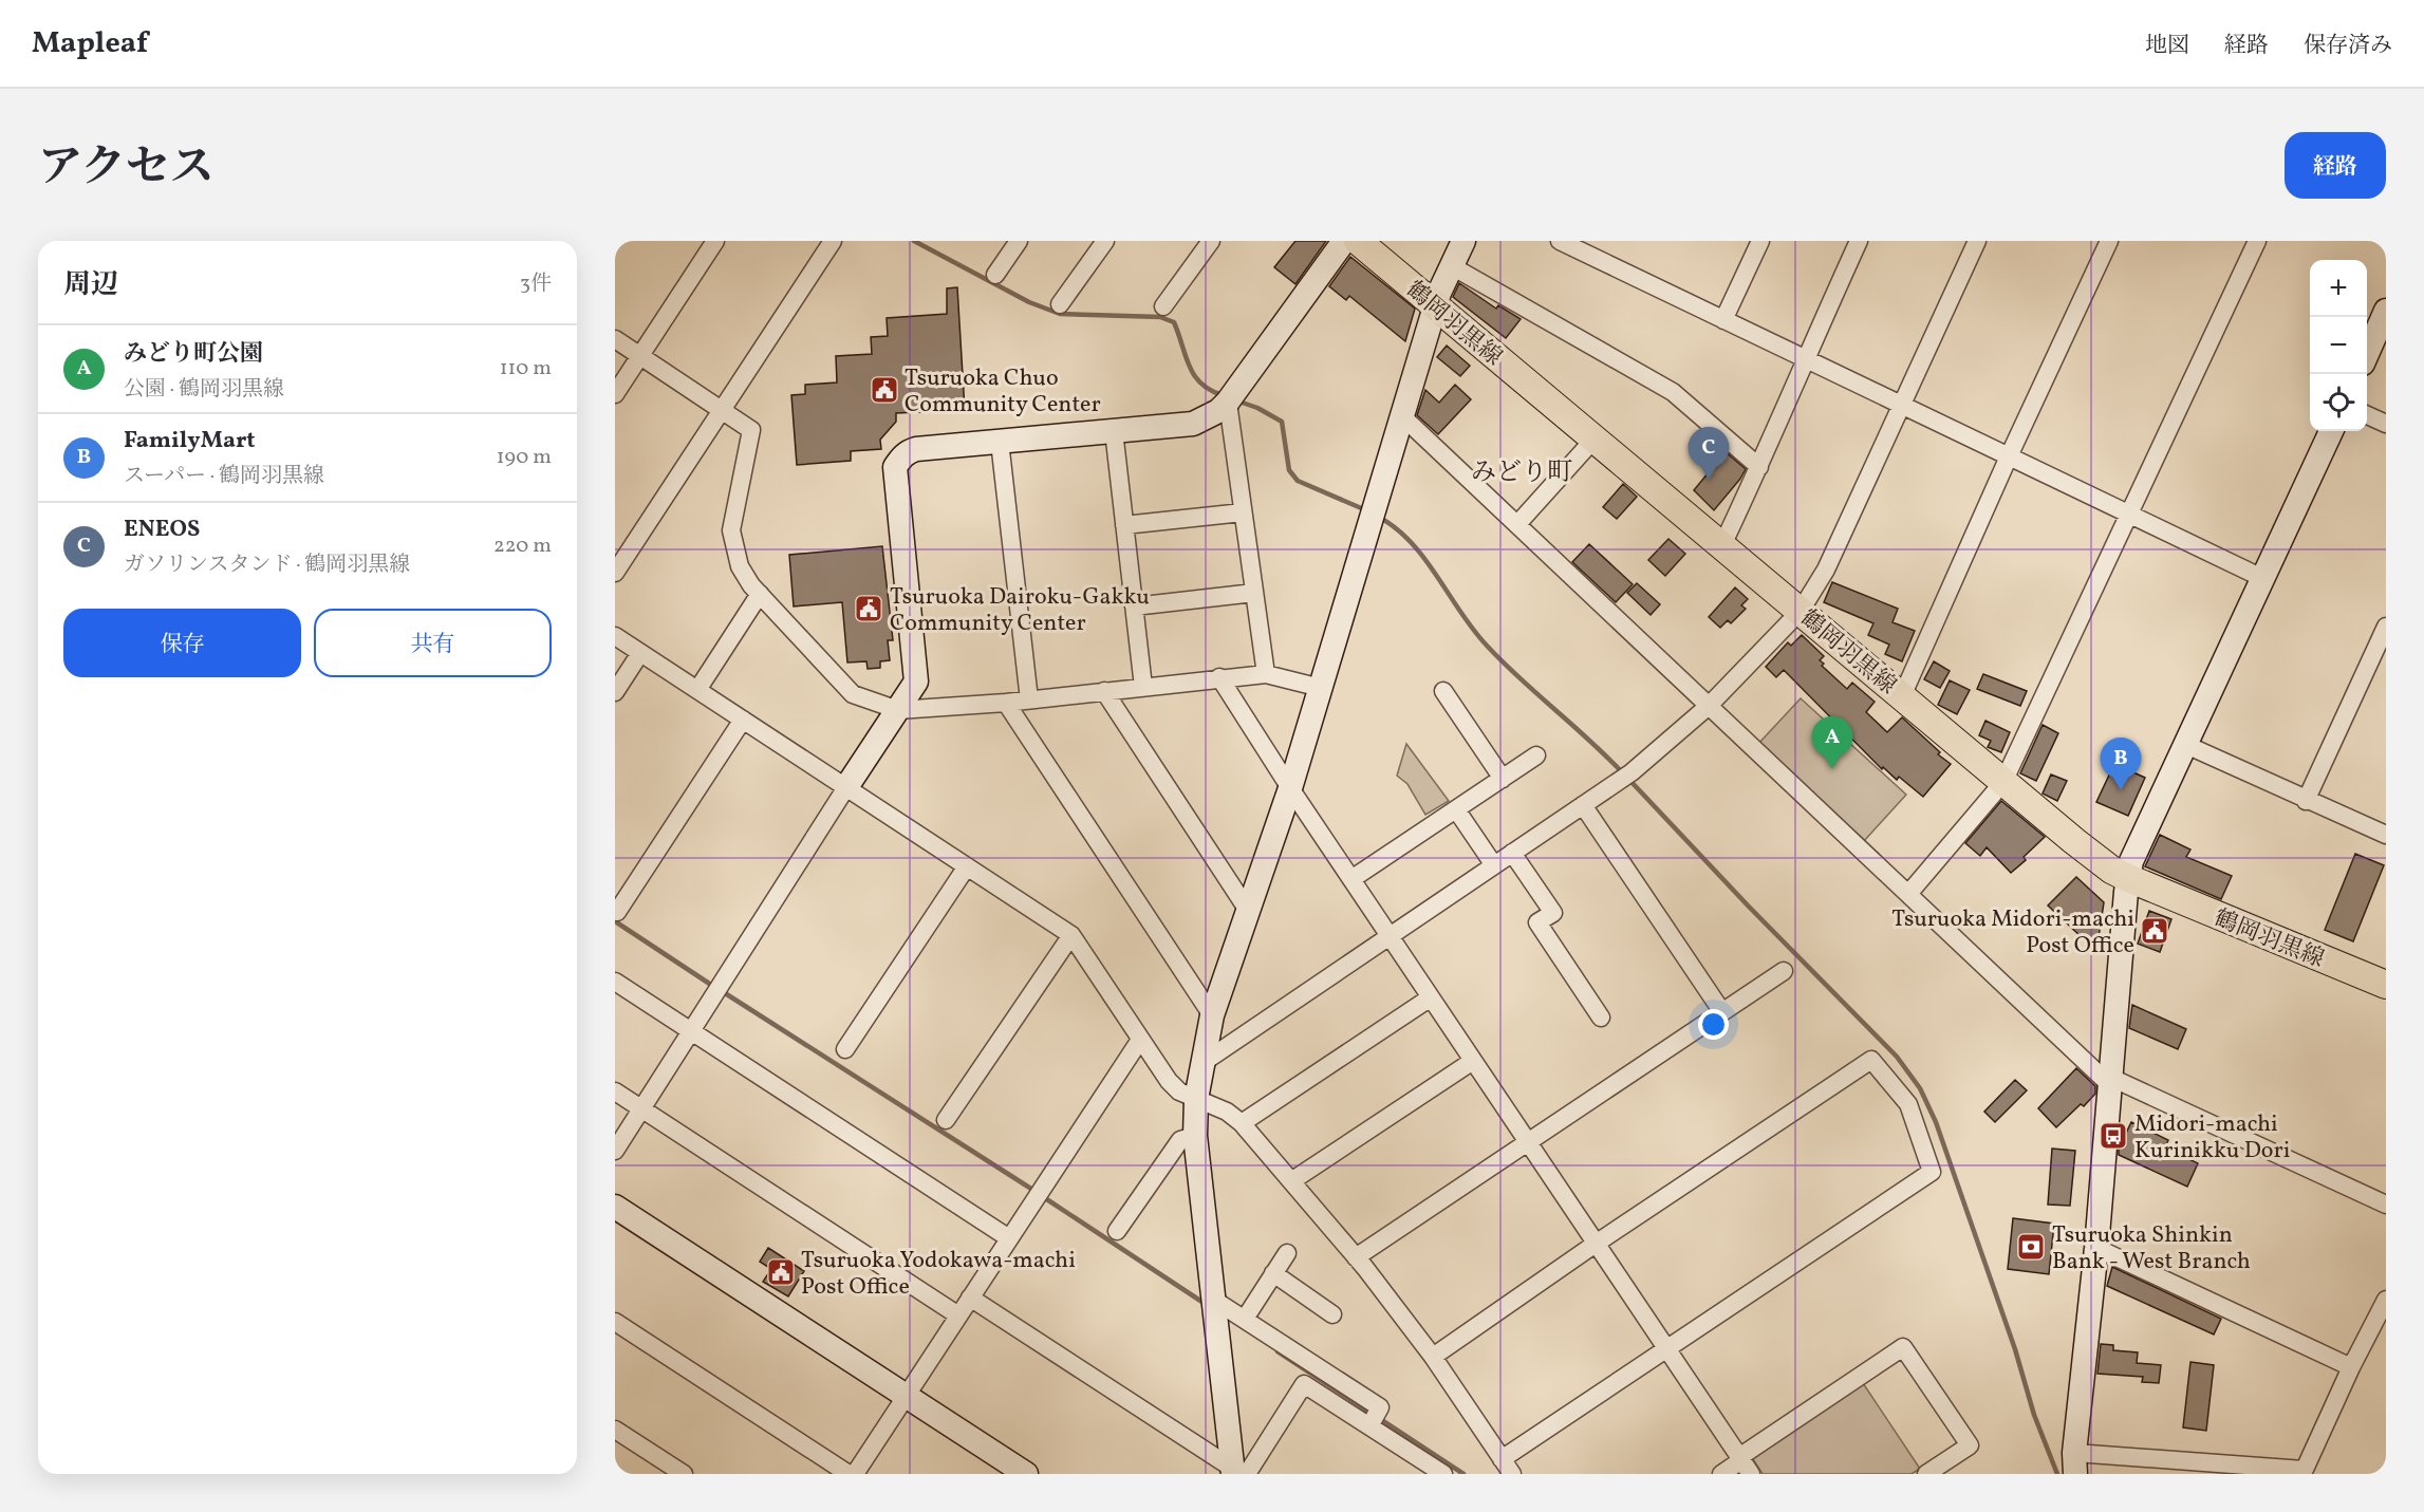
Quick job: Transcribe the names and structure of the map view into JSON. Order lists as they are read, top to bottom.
{
  "streets": {
    "main road": ["鶴岡羽黒線"]
  },
  "districts": ["みどり町"],
  "places": {
    "public building": [
      "Tsuruoka Chuo Community Center",
      "Tsuruoka Dairoku-Gakku Community Center",
      "Tsuruoka Midori-machi Post Office",
      "Tsuruoka Yodokawa-machi Post Office"
    ],
    "bus stop": ["Midori-machi Kurinikku Dori"],
    "bank": ["Tsuruoka Shinkin Bank - West Branch"]
  },
  "page": {
    "header": "Mapleaf",
    "nav": ["地図", "経路", "保存済み"],
    "title": "アクセス",
    "buttons": [
      "経路",
      ["保存", "共有"]
    ],
    "heading": ["周辺", "3件"],
    "map_buttons": ["+", "−"],
    "list": [
      {
        "mark": "A",
        "name": "みどり町公園",
        "note": "公園 · 鶴岡羽黒線",
        "value": "110 m"
      },
      {
        "mark": "B",
        "name": "FamilyMart",
        "note": "スーパー · 鶴岡羽黒線",
        "value": "190 m"
      },
      {
        "mark": "C",
        "name": "ENEOS",
        "note": "ガソリンスタンド · 鶴岡羽黒線",
        "value": "220 m"
      }
    ],
    "pins": ["C", "A", "B"]
  }
}
